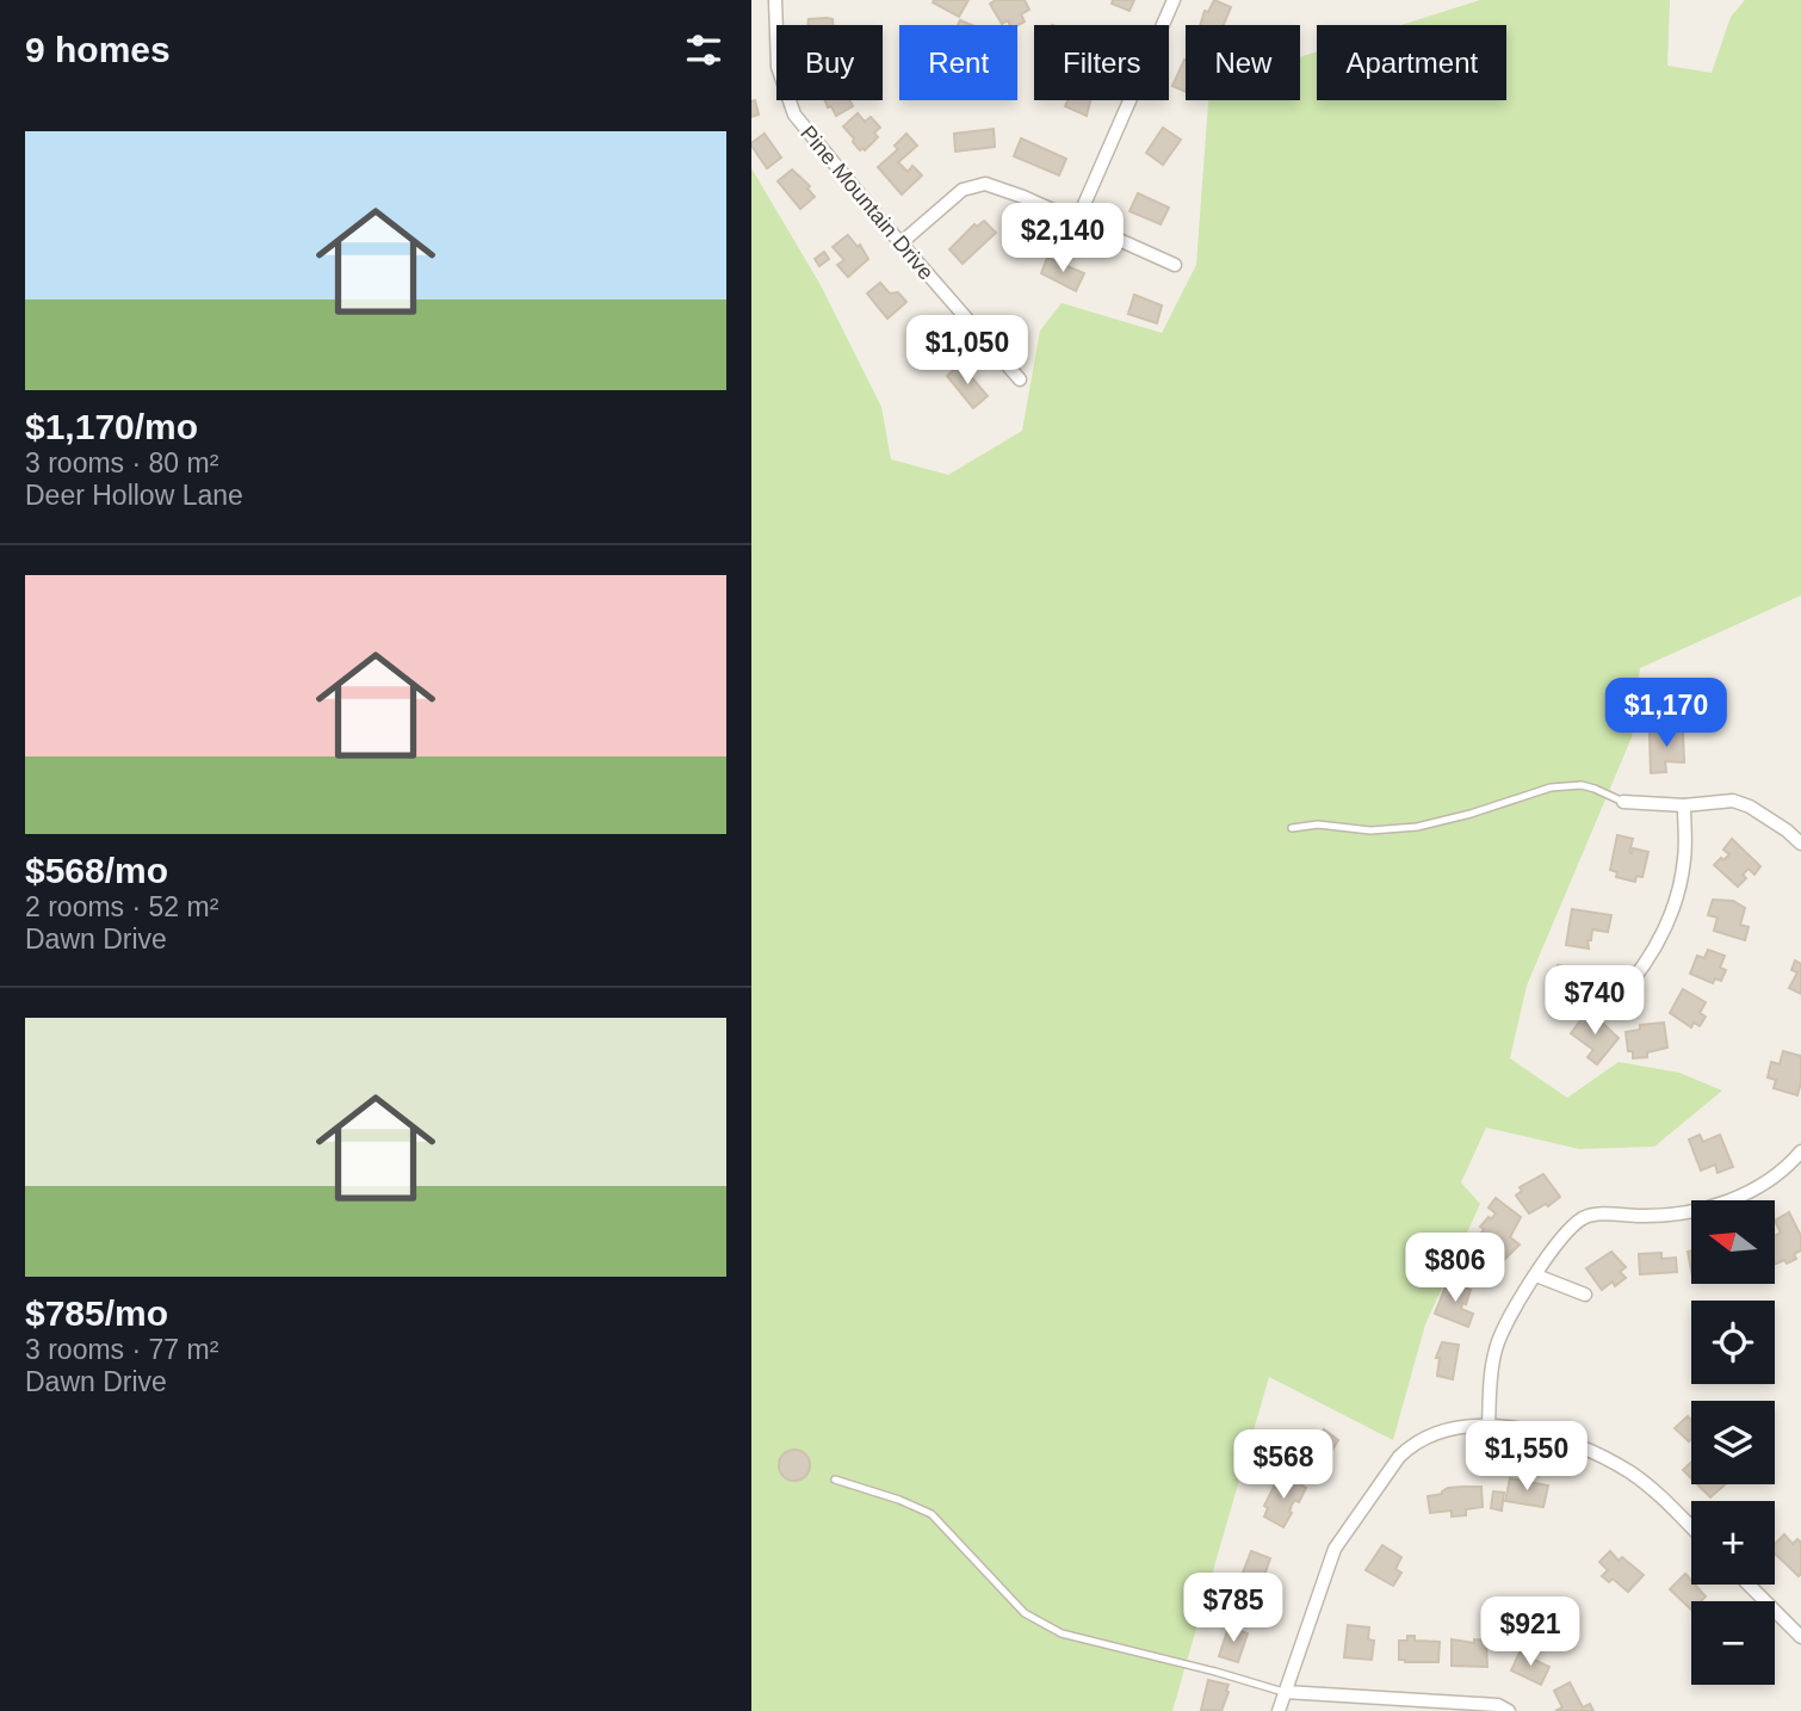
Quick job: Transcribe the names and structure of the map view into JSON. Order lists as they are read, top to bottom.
{
  "streets": {
    "street": ["Pine Mountain Drive"]
  },
  "north": "left",
  "page": {
    "heading": "9 homes",
    "chip": [
      "Buy",
      "Rent",
      "Filters",
      "New",
      "Apartment"
    ],
    "list": [
      {
        "name": "$1,170/mo",
        "note": "3 rooms · 80 m² · Deer Hollow Lane"
      },
      {
        "name": "$568/mo",
        "note": "2 rooms · 52 m² · Dawn Drive"
      },
      {
        "name": "$785/mo",
        "note": "3 rooms · 77 m² · Dawn Drive"
      }
    ],
    "price": [
      "$2,140",
      "$1,050",
      "$1,170",
      "$740",
      "$806",
      "$1,550",
      "$568",
      "$785",
      "$921"
    ],
    "map_buttons": ["+", "−"]
  }
}
